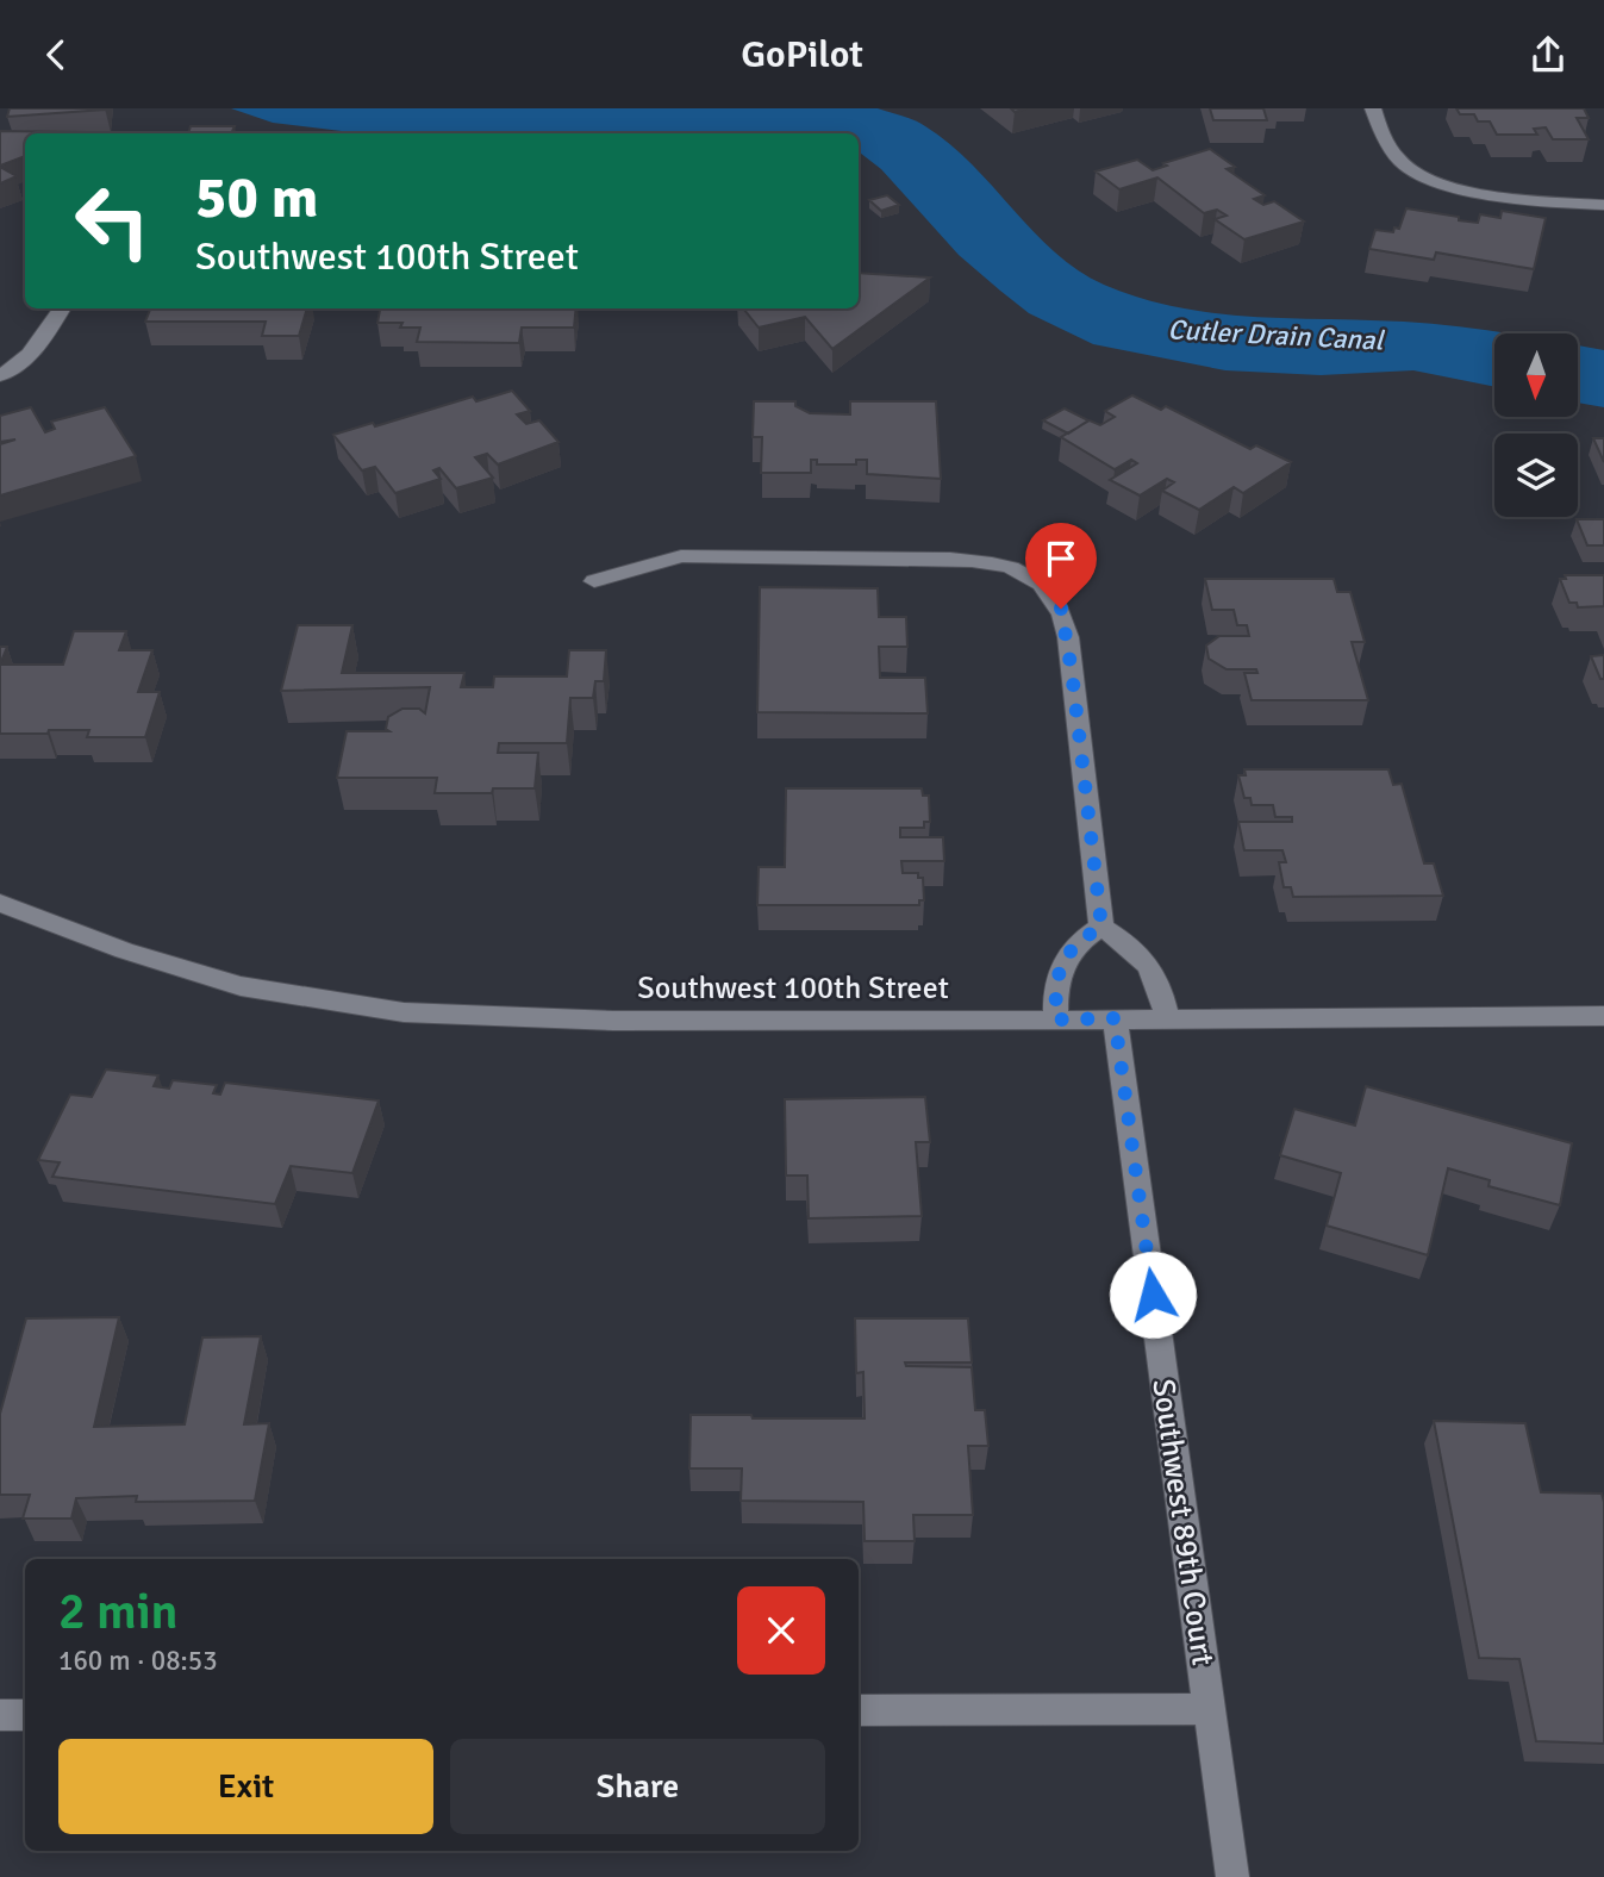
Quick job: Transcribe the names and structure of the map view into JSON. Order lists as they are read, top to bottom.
{
  "streets": {
    "street": ["Southwest 100th Street", "Southwest 89th Court"]
  },
  "crossings": [
    ["Southwest 100th Street", "Southwest 89th Court"]
  ],
  "water": ["Cutler Drain Canal"],
  "north": "bottom",
  "page": {
    "header": "GoPilot",
    "turn": ["50 m", "Southwest 100th Street"],
    "heading": ["2 min", "160 m · 08:53"],
    "buttons": ["Exit", "Share"]
  }
}
